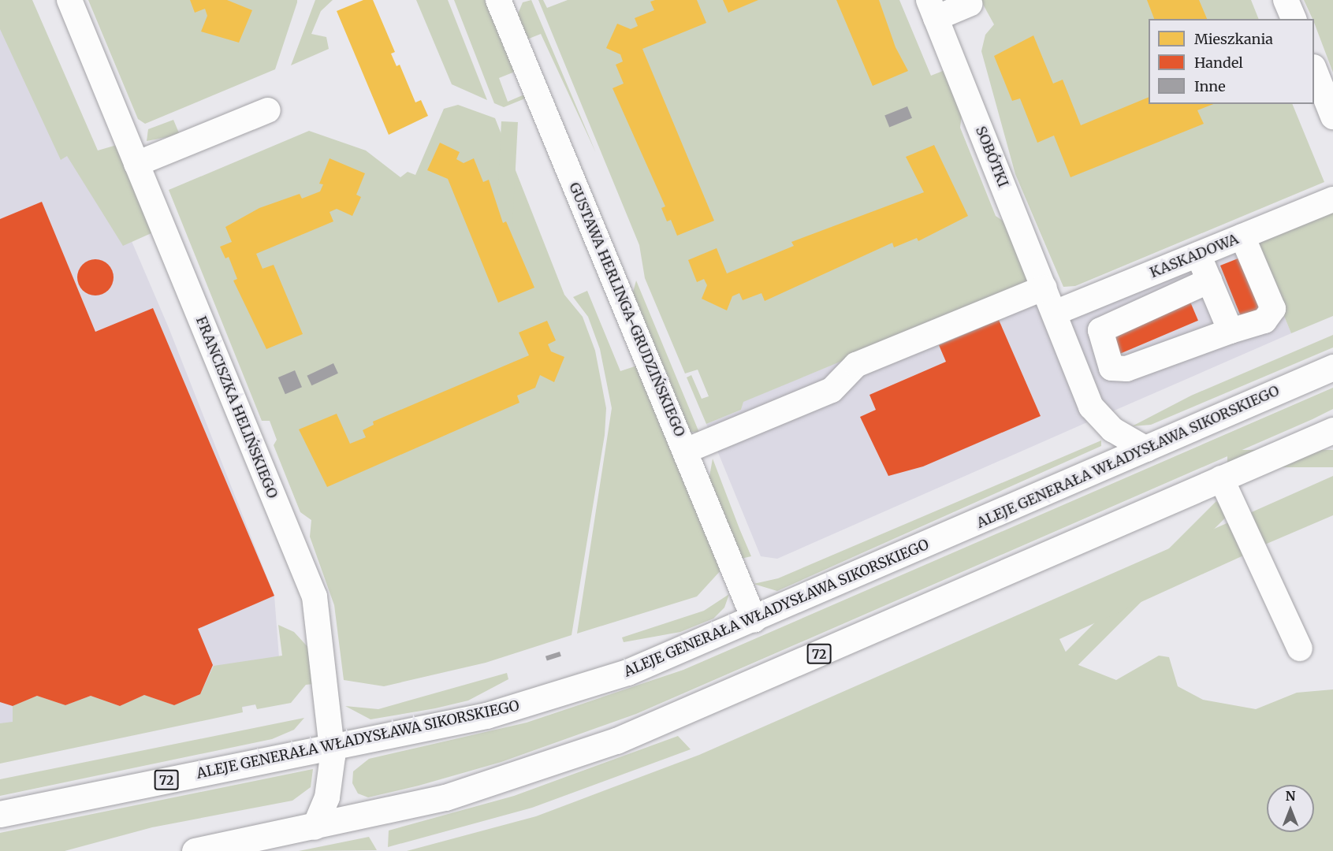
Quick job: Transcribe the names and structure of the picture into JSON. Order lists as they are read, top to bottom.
{
  "streets": {
    "main road": ["ALEJE GENERAŁA WŁADYSŁAWA SIKORSKIEGO", "72"],
    "street": [
      "SOBÓTKI",
      "KASKADOWA",
      "GUSTAWA HERLINGA-GRUDZIŃSKIEGO",
      "FRANCISZKA HELIŃSKIEGO"
    ]
  },
  "crossings": [
    ["SOBÓTKI", "KASKADOWA"],
    ["SOBÓTKI", "ALEJE GENERAŁA WŁADYSŁAWA SIKORSKIEGO"],
    ["GUSTAWA HERLINGA-GRUDZIŃSKIEGO", "ALEJE GENERAŁA WŁADYSŁAWA SIKORSKIEGO"],
    ["FRANCISZKA HELIŃSKIEGO", "ALEJE GENERAŁA WŁADYSŁAWA SIKORSKIEGO"],
    ["FRANCISZKA HELIŃSKIEGO", "72"]
  ],
  "legend": ["Mieszkania", "Handel", "Inne"],
  "north": "top"
}
